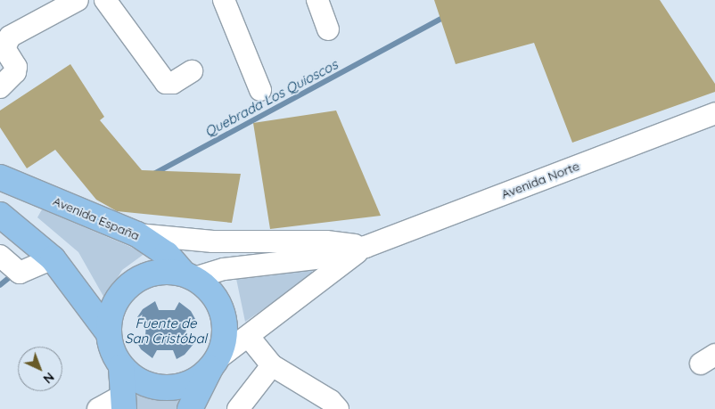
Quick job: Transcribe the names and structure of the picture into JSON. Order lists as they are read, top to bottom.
{
  "streets": {
    "main road": ["Avenida España"],
    "street": ["Avenida Norte"]
  },
  "crossings": [
    ["Avenida Norte", "Avenida España"]
  ],
  "water": ["Quebrada Los Quioscos", "Fuente de San Cristóbal"],
  "north": "bottom right"
}
